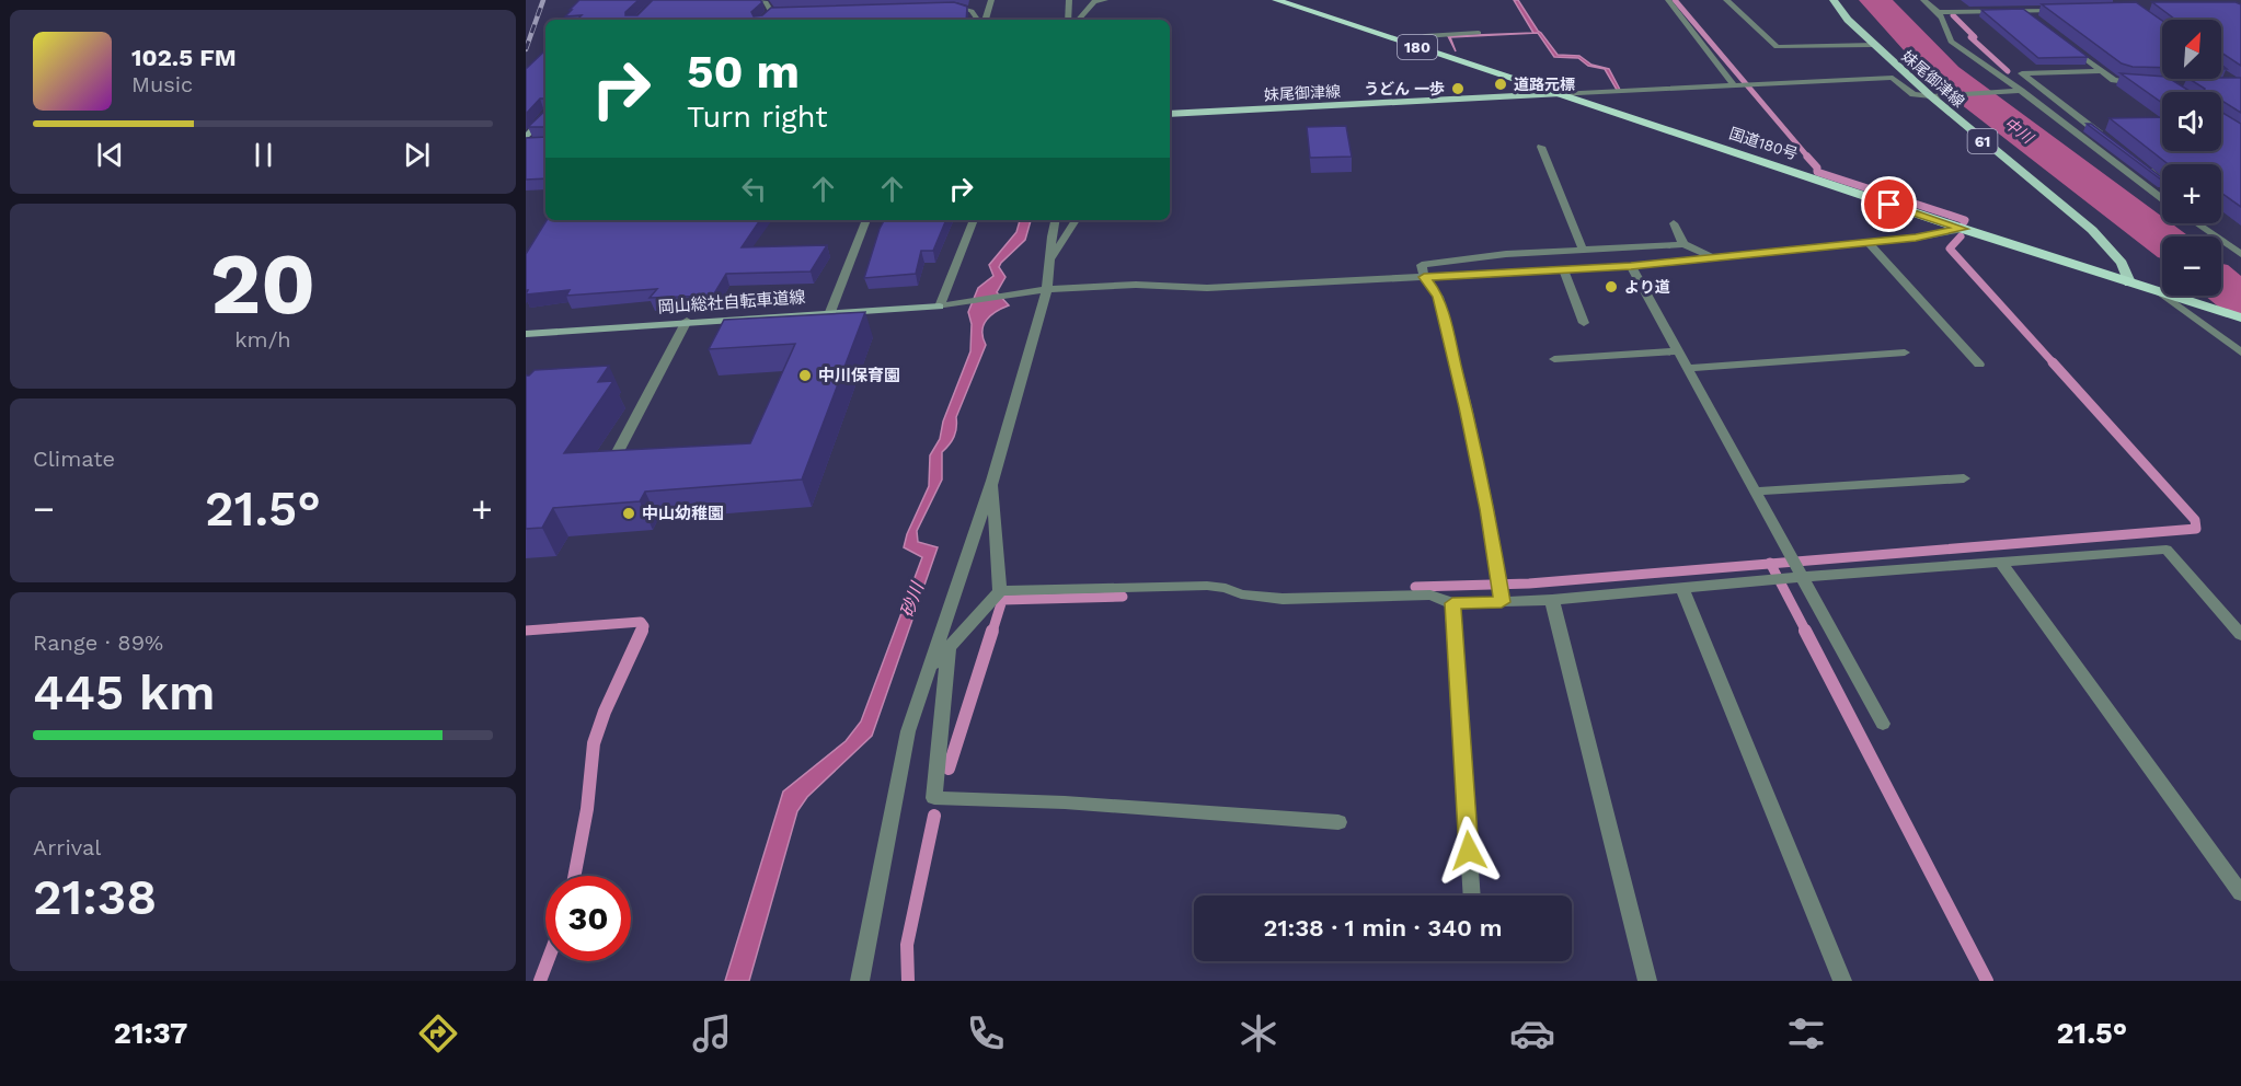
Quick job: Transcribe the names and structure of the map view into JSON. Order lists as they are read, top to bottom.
{
  "streets": {
    "highway": ["180", "国道180号"],
    "main road": ["妹尾御津線", "61", "岡山総社自転車道線"]
  },
  "crossings": [
    ["妹尾御津線", "国道180号"]
  ],
  "water": ["中川", "砂川"],
  "places": [
    "道路元標",
    "うどん 一歩",
    "より道",
    "中川保育園",
    "中山幼稚園"
  ],
  "north": "top right",
  "page": {
    "map_buttons": ["+", "−"],
    "turn": ["50 m", "Turn right"],
    "song": ["102.5 FM", "Music"],
    "tile": [
      ["20", "km/h"],
      "Climate",
      ["Range · 89%", "445 km"],
      ["Arrival", "21:38"]
    ],
    "heat": ["−", "21.5°", "+"],
    "limit": "30",
    "trip": "21:38 · 1 min · 340 m",
    "tabs": ["21:37", "21.5°"]
  }
}
